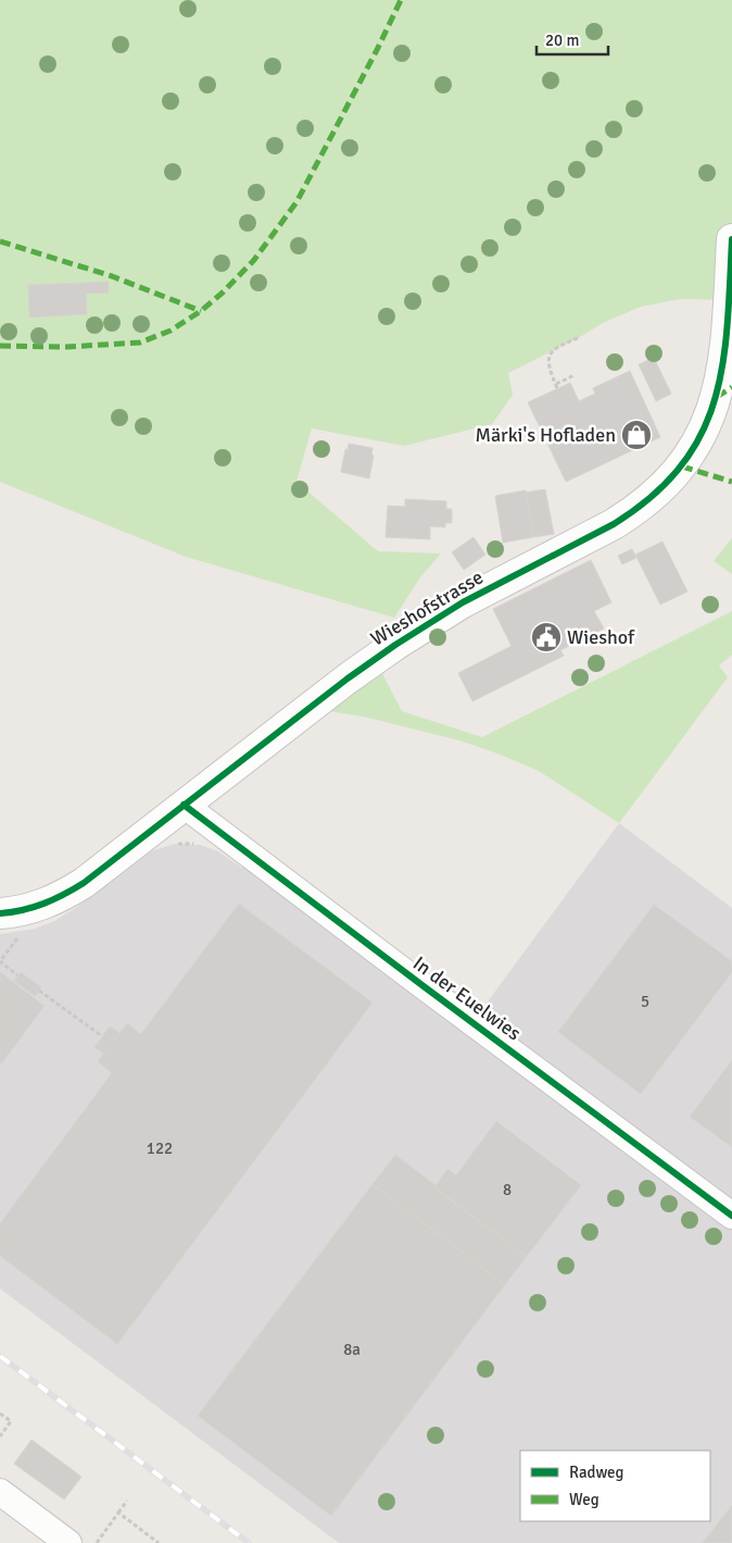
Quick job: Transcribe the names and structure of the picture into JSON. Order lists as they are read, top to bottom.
{
  "streets": {
    "street": ["Wieshofstrasse", "In der Euelwies"]
  },
  "crossings": [
    ["Wieshofstrasse", "In der Euelwies"]
  ],
  "places": {
    "shop": ["Märki's Hofladen"],
    "public building": ["Wieshof"]
  },
  "house_numbers": [
    "5",
    "122",
    "8",
    "8a"
  ],
  "legend": ["Radweg", "Weg"],
  "scale_bar": "20 m"
}
